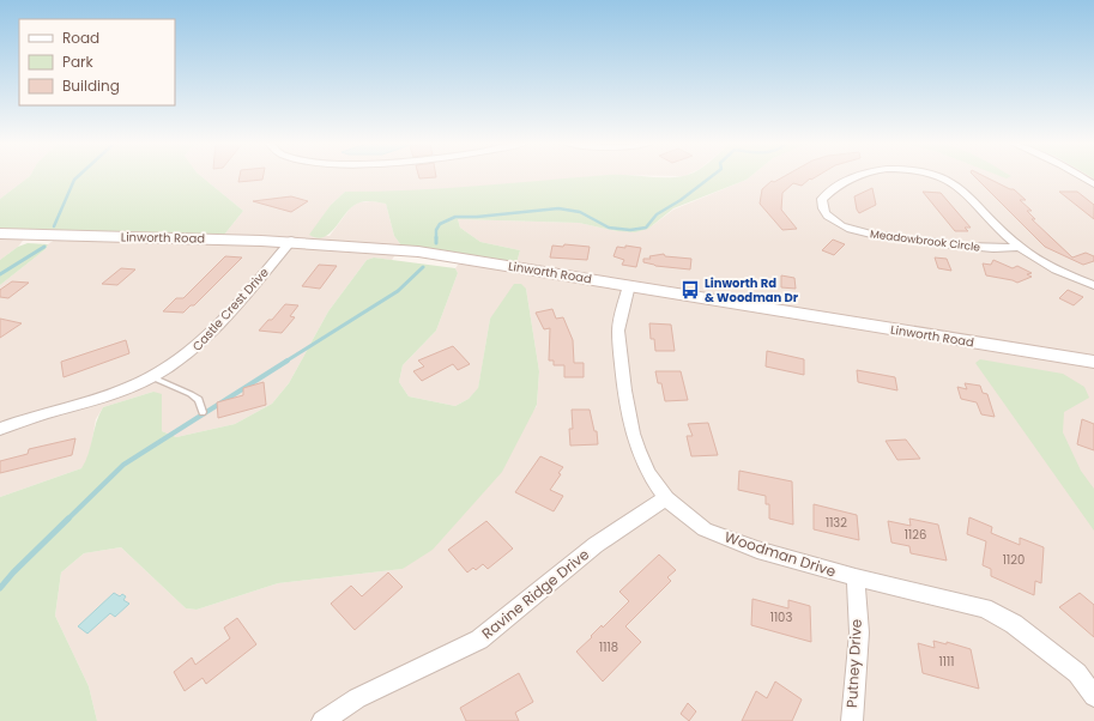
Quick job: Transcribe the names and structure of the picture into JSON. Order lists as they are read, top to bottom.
{
  "streets": {
    "main road": ["Linworth Road"],
    "street": [
      "Meadowbrook Circle",
      "Castle Crest Drive",
      "Woodman Drive",
      "Ravine Ridge Drive",
      "Putney Drive"
    ]
  },
  "crossings": [
    ["Linworth Road", "Castle Crest Drive"],
    ["Linworth Road", "Woodman Drive"],
    ["Woodman Drive", "Ravine Ridge Drive"],
    ["Woodman Drive", "Putney Drive"]
  ],
  "places": {
    "bus stop": ["Linworth Rd & Woodman Dr"]
  },
  "house_numbers": [
    "1132",
    "1126",
    "1120",
    "1103",
    "1118",
    "1111"
  ],
  "legend": ["Road", "Park", "Building"]
}
